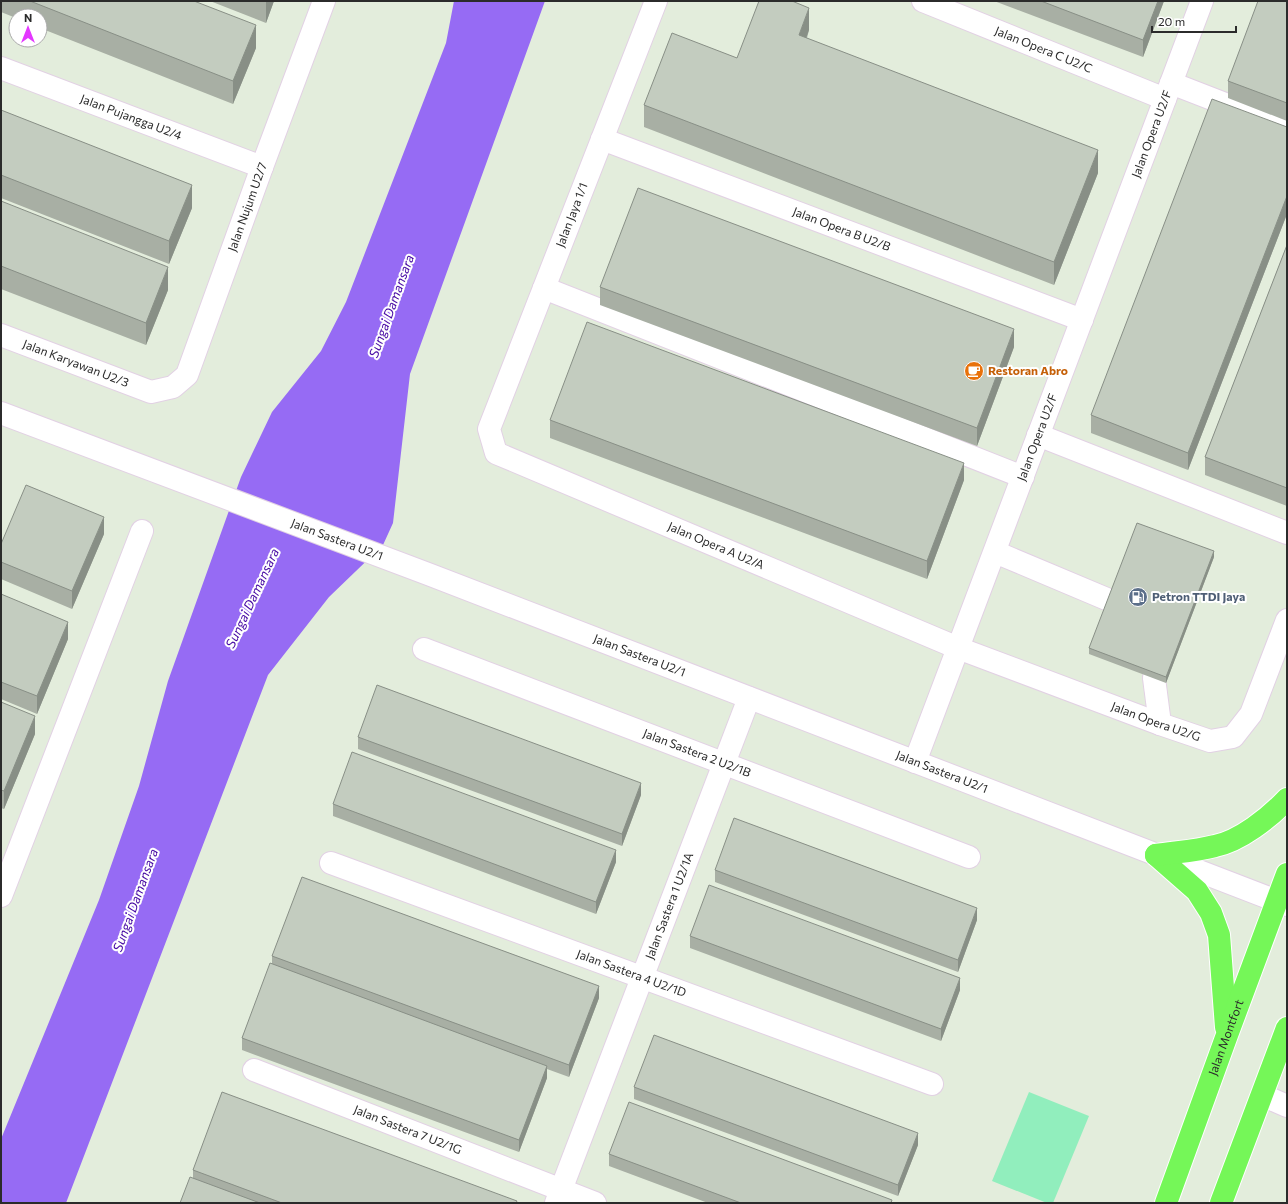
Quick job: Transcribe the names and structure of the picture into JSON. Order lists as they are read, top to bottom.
{
  "streets": {
    "main road": ["Jalan Montfort"],
    "street": [
      "Jalan Opera C U2/C",
      "Jalan Pujangga U2/4",
      "Jalan Opera U2/F",
      "Jalan Nujum U2/7",
      "Jalan Jaya 1/1",
      "Jalan Opera B U2/B",
      "Jalan Karyawan U2/3",
      "Jalan Sastera U2/1",
      "Jalan Opera A U2/A",
      "Jalan Opera U2/G",
      "Jalan Sastera 2 U2/1B",
      "Jalan Sastera 1 U2/1A",
      "Jalan Sastera 4 U2/1D",
      "Jalan Sastera 7 U2/1G"
    ]
  },
  "crossings": [
    ["Jalan Opera C U2/C", "Jalan Opera U2/F"],
    ["Jalan Pujangga U2/4", "Jalan Nujum U2/7"],
    ["Jalan Opera U2/F", "Jalan Opera B U2/B"],
    ["Jalan Opera U2/F", "Jalan Sastera U2/1"],
    ["Jalan Opera U2/F", "Jalan Opera A U2/A"],
    ["Jalan Opera U2/F", "Jalan Opera U2/G"],
    ["Jalan Nujum U2/7", "Jalan Karyawan U2/3"],
    ["Jalan Jaya 1/1", "Jalan Opera B U2/B"],
    ["Jalan Jaya 1/1", "Jalan Opera A U2/A"],
    ["Jalan Sastera U2/1", "Jalan Sastera 1 U2/1A"],
    ["Jalan Sastera U2/1", "Jalan Montfort"],
    ["Jalan Opera A U2/A", "Jalan Opera U2/G"],
    ["Jalan Sastera 2 U2/1B", "Jalan Sastera 1 U2/1A"],
    ["Jalan Sastera 1 U2/1A", "Jalan Sastera 4 U2/1D"],
    ["Jalan Sastera 1 U2/1A", "Jalan Sastera 7 U2/1G"]
  ],
  "water": ["Sungai Damansara"],
  "places": {
    "cafe": ["Restoran Abro"],
    "fuel station": ["Petron TTDI Jaya"]
  },
  "scale_bar": "20 m",
  "north": "top"
}
